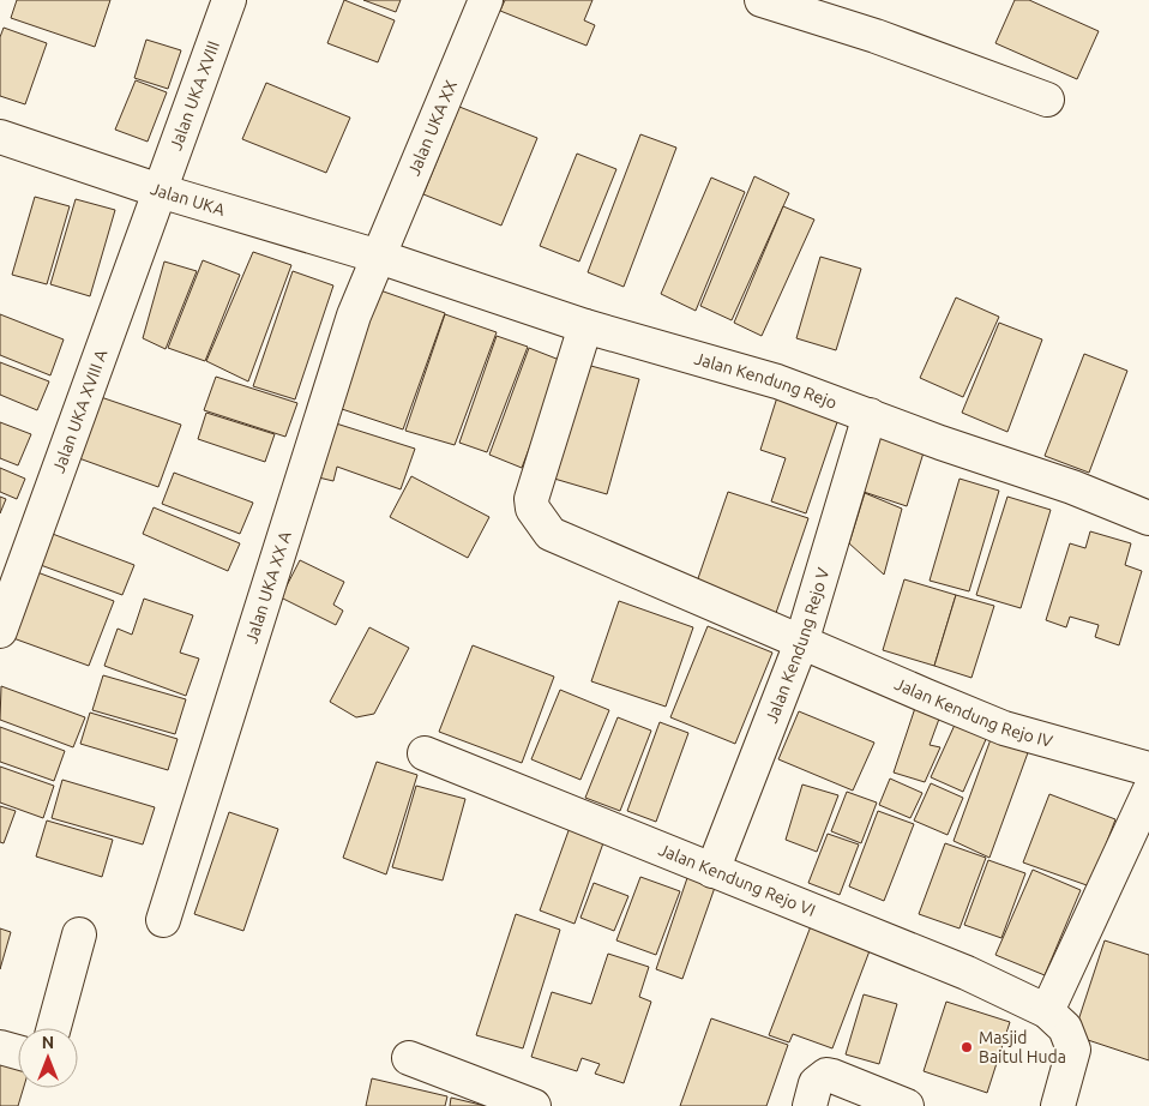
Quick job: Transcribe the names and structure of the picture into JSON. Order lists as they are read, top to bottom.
{
  "streets": {
    "street": [
      "Jalan UKA XVIII",
      "Jalan UKA XX",
      "Jalan UKA",
      "Jalan Kendung Rejo",
      "Jalan UKA XVIII A",
      "Jalan UKA XX A",
      "Jalan Kendung Rejo V",
      "Jalan Kendung Rejo IV",
      "Jalan Kendung Rejo VI"
    ]
  },
  "crossings": [
    ["Jalan UKA XVIII", "Jalan UKA"],
    ["Jalan UKA XVIII", "Jalan UKA XVIII A"],
    ["Jalan UKA XX", "Jalan UKA"],
    ["Jalan UKA XX", "Jalan Kendung Rejo"],
    ["Jalan UKA XX", "Jalan UKA XX A"],
    ["Jalan UKA", "Jalan Kendung Rejo"],
    ["Jalan UKA", "Jalan UKA XVIII A"],
    ["Jalan UKA", "Jalan UKA XX A"],
    ["Jalan Kendung Rejo", "Jalan UKA XX A"],
    ["Jalan Kendung Rejo", "Jalan Kendung Rejo V"],
    ["Jalan Kendung Rejo", "Jalan Kendung Rejo IV"],
    ["Jalan Kendung Rejo V", "Jalan Kendung Rejo IV"],
    ["Jalan Kendung Rejo V", "Jalan Kendung Rejo VI"]
  ],
  "places": ["Masjid Baitul Huda"],
  "north": "top"
}
